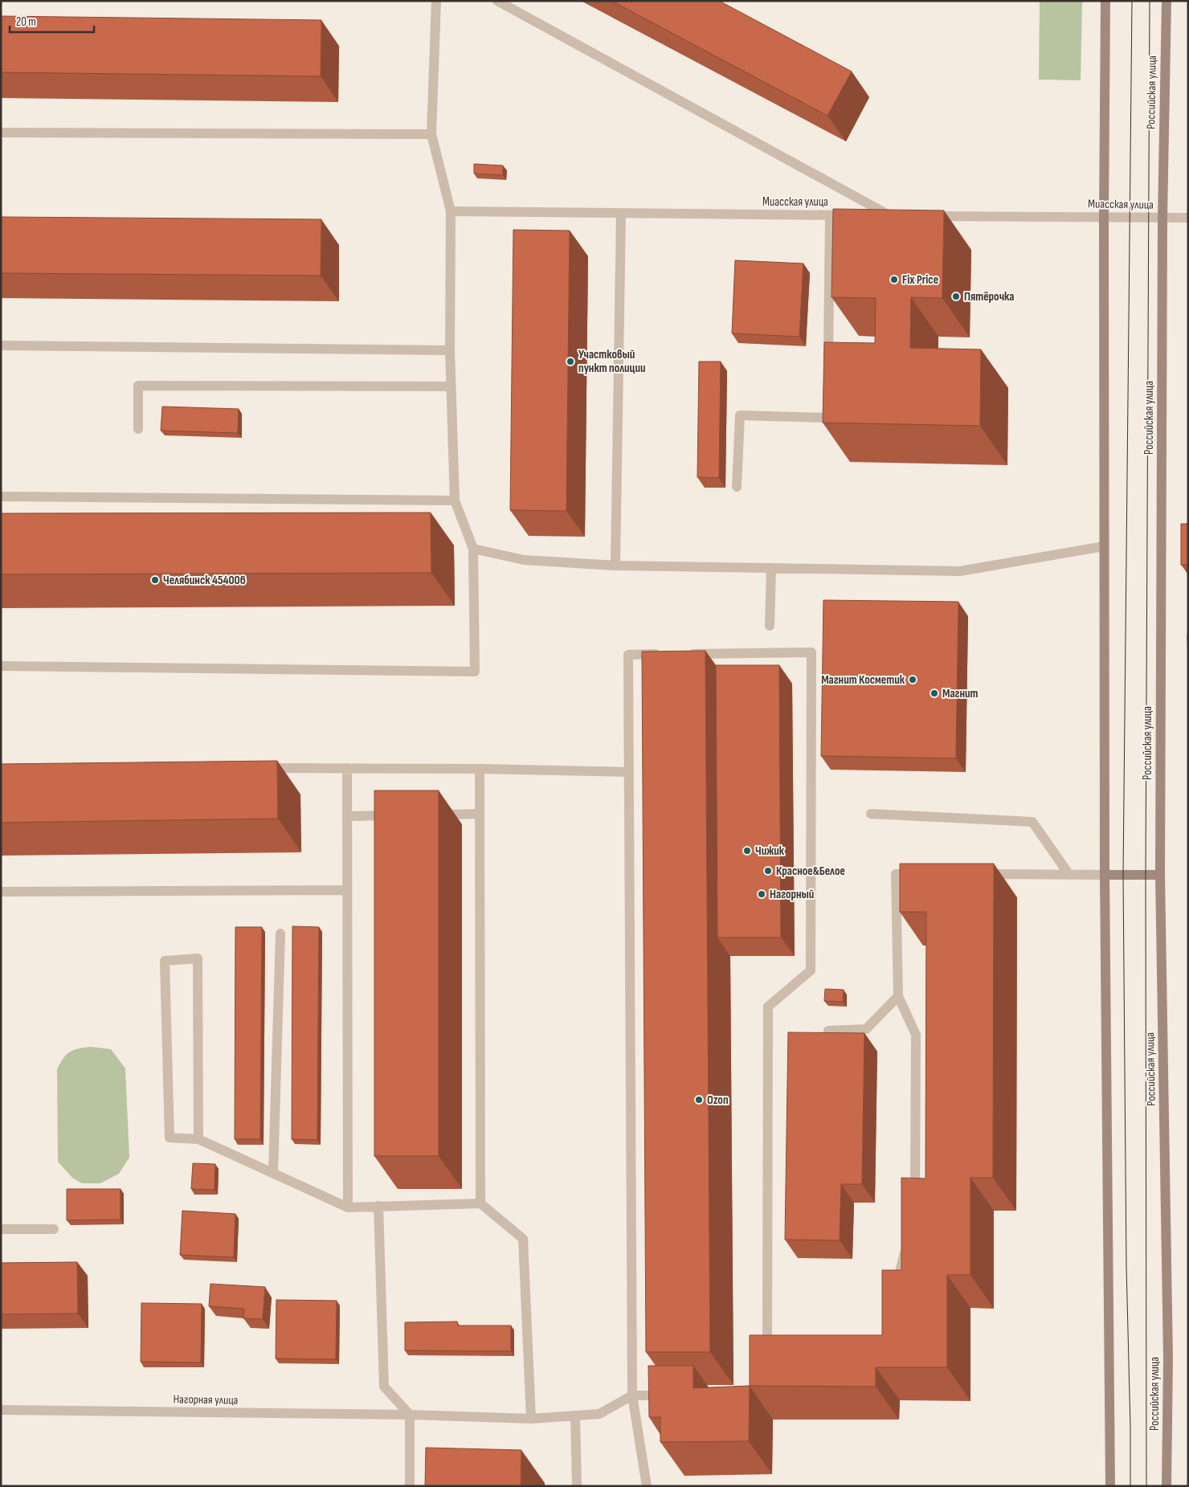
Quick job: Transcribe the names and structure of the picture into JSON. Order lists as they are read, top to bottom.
{
  "streets": {
    "main road": ["Российская улица"],
    "street": ["Миасская улица", "Нагорная улица"]
  },
  "crossings": [
    ["Российская улица", "Миасская улица"]
  ],
  "places": [
    "Fix Price",
    "Пятёрочка",
    "Участковый пункт полиции",
    "Челябинск 454006",
    "Магнит Косметик",
    "Магнит",
    "Чижик",
    "Красное&Белое",
    "Нагорный",
    "Ozon"
  ],
  "scale_bar": "20 m"
}
